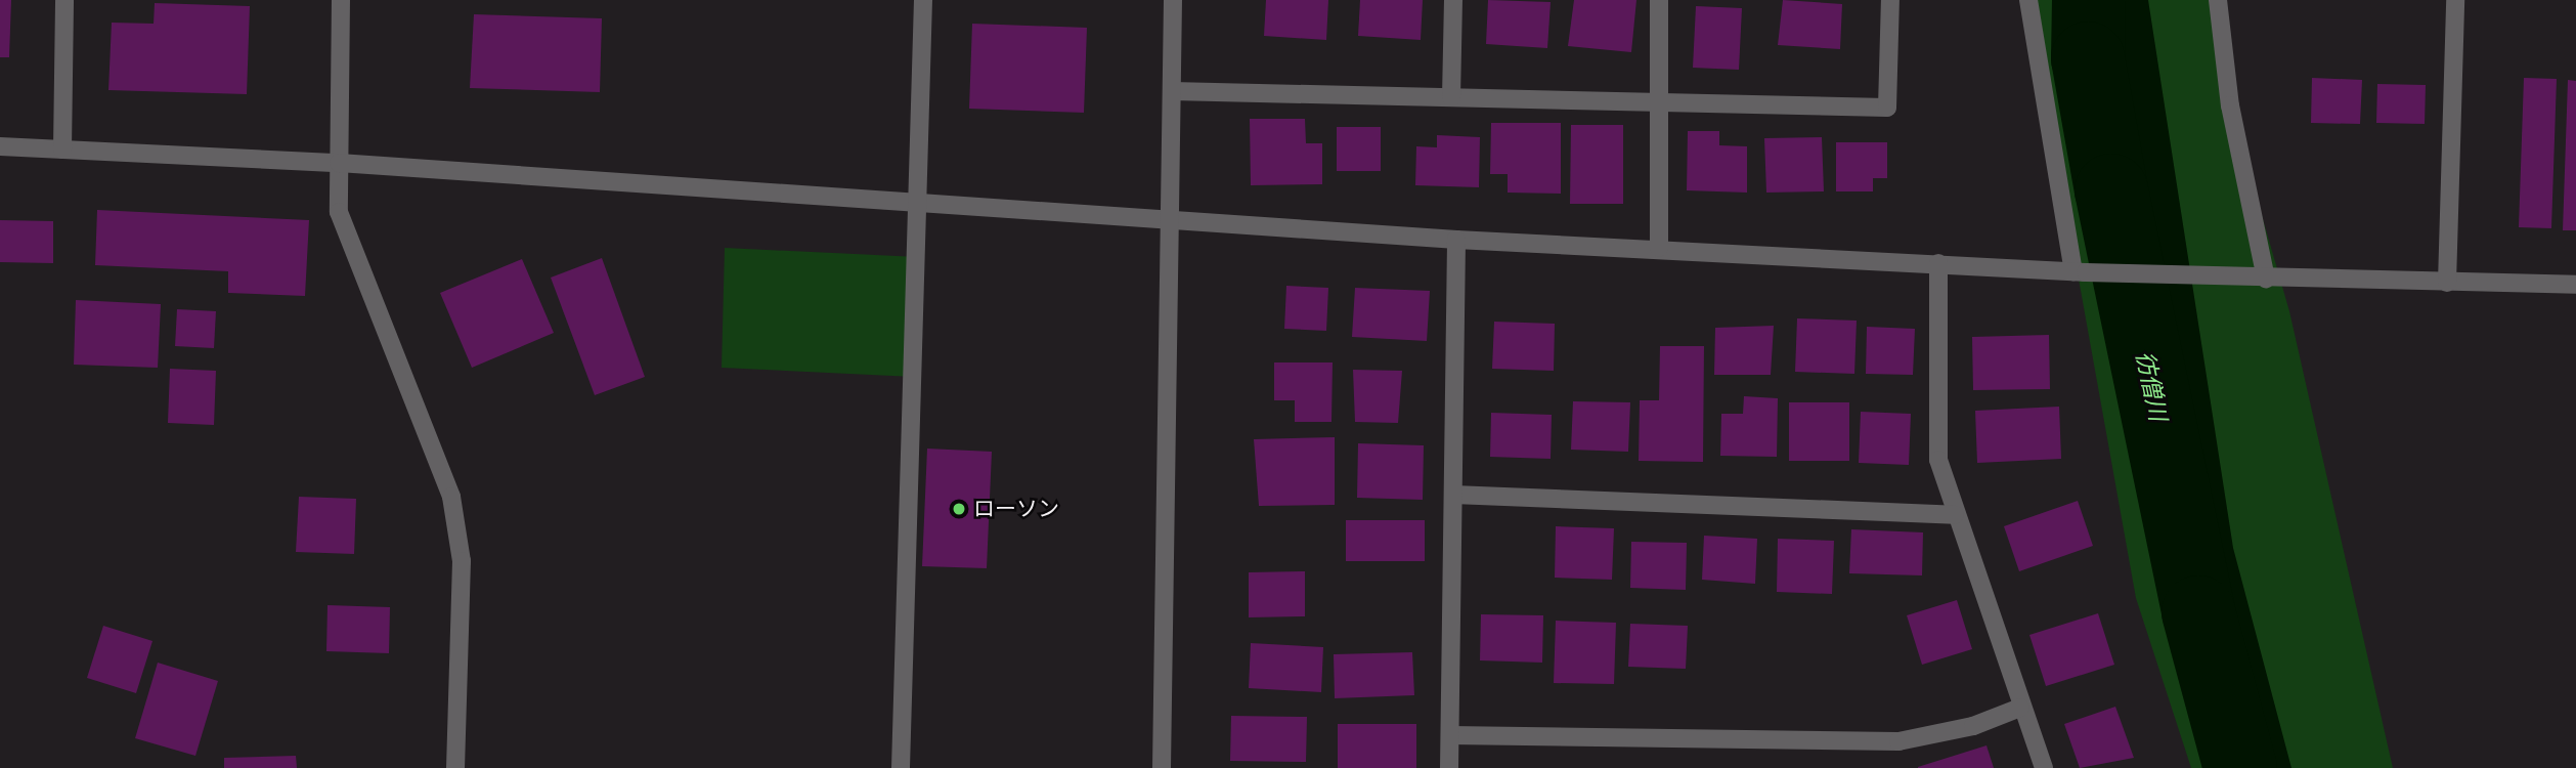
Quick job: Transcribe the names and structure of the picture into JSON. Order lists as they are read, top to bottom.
{
  "water": ["彷僧川"],
  "places": ["ローソン"]
}
